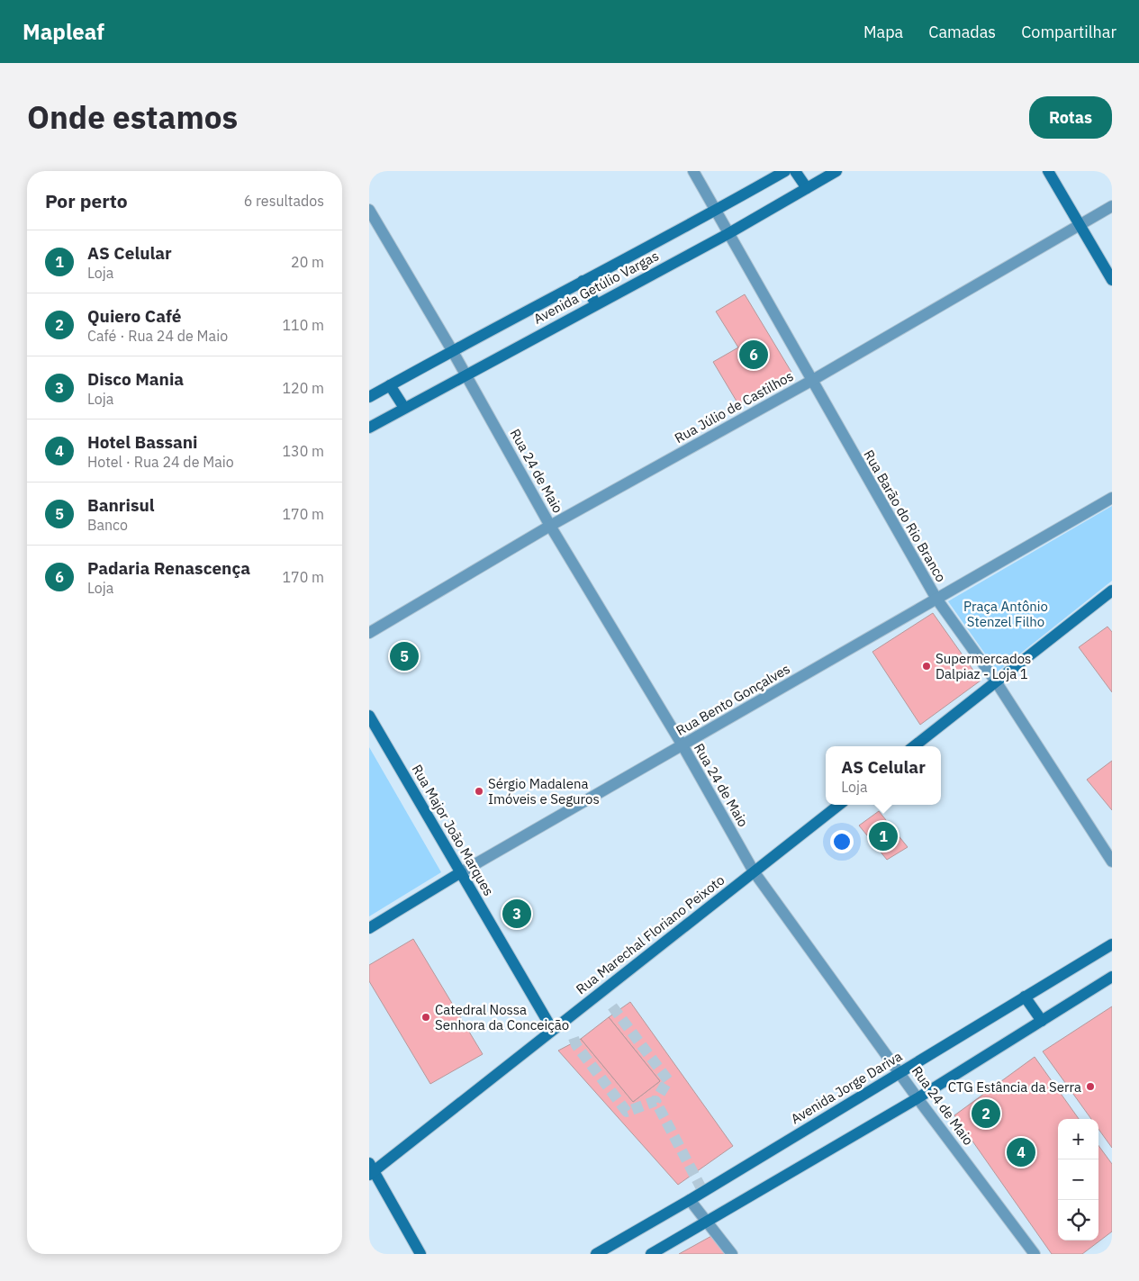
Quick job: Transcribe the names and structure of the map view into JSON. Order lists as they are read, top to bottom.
{
  "streets": {
    "main road": [
      "Avenida Getúlio Vargas",
      "Rua Bento Gonçalves",
      "Rua Major João Marques",
      "Rua Marechal Floriano Peixoto",
      "Avenida Jorge Dariva"
    ],
    "street": ["Rua Júlio de Castilhos", "Rua 24 de Maio", "Rua Barão do Rio Branco"]
  },
  "crossings": [
    ["Avenida Getúlio Vargas", "Rua 24 de Maio"],
    ["Avenida Getúlio Vargas", "Rua Barão do Rio Branco"],
    ["Rua Júlio de Castilhos", "Rua 24 de Maio"],
    ["Rua Júlio de Castilhos", "Rua Barão do Rio Branco"],
    ["Rua 24 de Maio", "Rua Bento Gonçalves"],
    ["Rua 24 de Maio", "Rua Marechal Floriano Peixoto"],
    ["Rua 24 de Maio", "Avenida Jorge Dariva"],
    ["Rua Barão do Rio Branco", "Rua Bento Gonçalves"],
    ["Rua Bento Gonçalves", "Rua Major João Marques"],
    ["Rua Major João Marques", "Rua Marechal Floriano Peixoto"]
  ],
  "parks": ["Praça Antônio Stenzel Filho"],
  "places": [
    "Supermercados Dalpiaz - Loja 1",
    "Sérgio Madalena Imóveis e Seguros",
    "Catedral Nossa Senhora da Conceição",
    "CTG Estância da Serra"
  ],
  "page": {
    "header": "Mapleaf",
    "nav": ["Mapa", "Camadas", "Compartilhar"],
    "title": "Onde estamos",
    "buttons": "Rotas",
    "heading": ["Por perto", "6 resultados"],
    "list": [
      {
        "mark": "1",
        "name": "AS Celular",
        "note": "Loja",
        "value": "20 m"
      },
      {
        "mark": "2",
        "name": "Quiero Café",
        "note": "Café · Rua 24 de Maio",
        "value": "110 m"
      },
      {
        "mark": "3",
        "name": "Disco Mania",
        "note": "Loja",
        "value": "120 m"
      },
      {
        "mark": "4",
        "name": "Hotel Bassani",
        "note": "Hotel · Rua 24 de Maio",
        "value": "130 m"
      },
      {
        "mark": "5",
        "name": "Banrisul",
        "note": "Banco",
        "value": "170 m"
      },
      {
        "mark": "6",
        "name": "Padaria Renascença",
        "note": "Loja",
        "value": "170 m"
      }
    ],
    "pins": [
      "6",
      "5",
      "1",
      "3",
      "2",
      "4"
    ],
    "popup": ["AS Celular", "Loja"],
    "map_buttons": ["+", "−"]
  }
}
